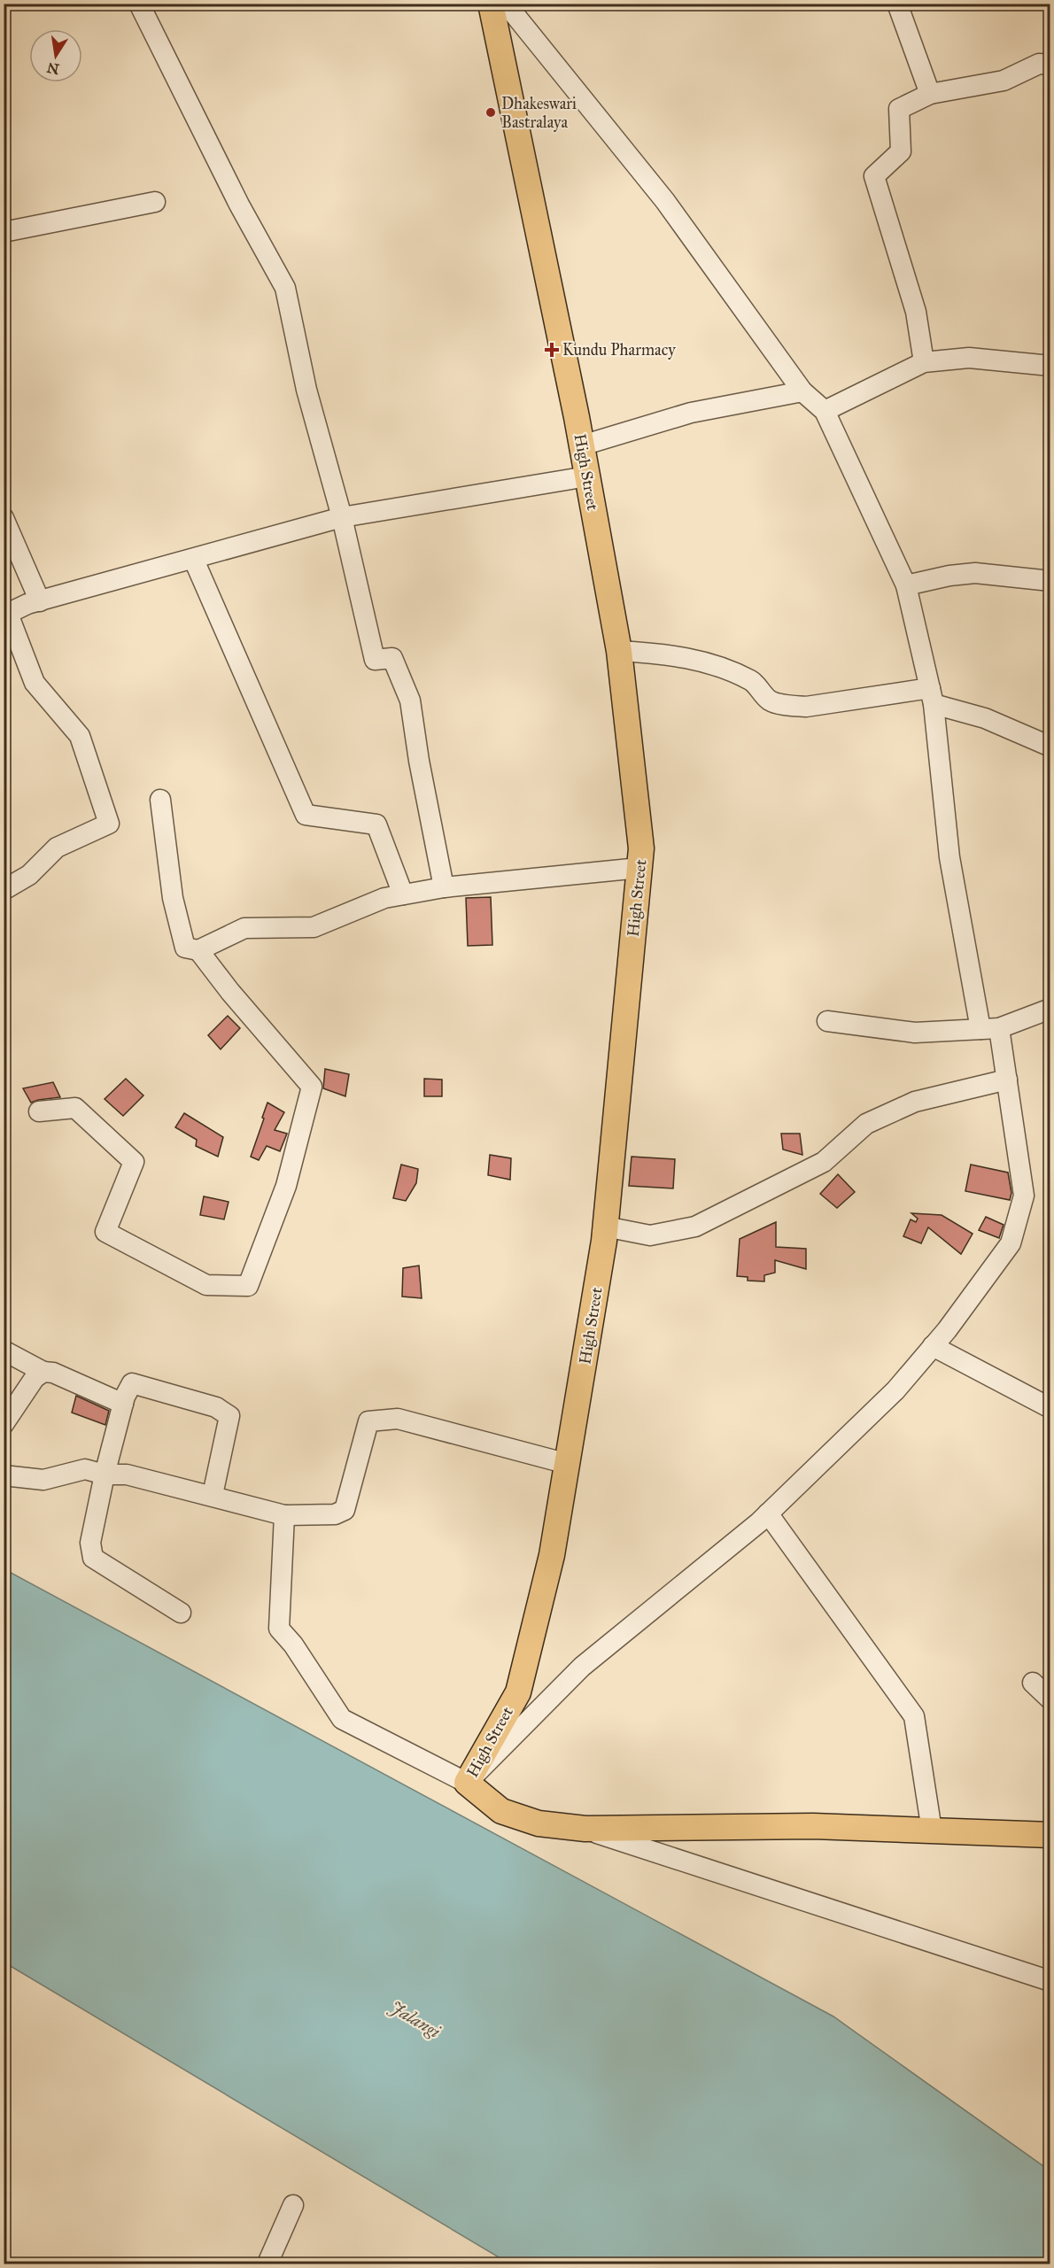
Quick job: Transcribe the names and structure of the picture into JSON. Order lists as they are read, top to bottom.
{
  "streets": {
    "main road": ["High Street"]
  },
  "water": ["Jalangi"],
  "places": {
    "other": ["Dhakeswari Bastralaya"],
    "health": ["Kundu Pharmacy"]
  },
  "north": "bottom"
}
